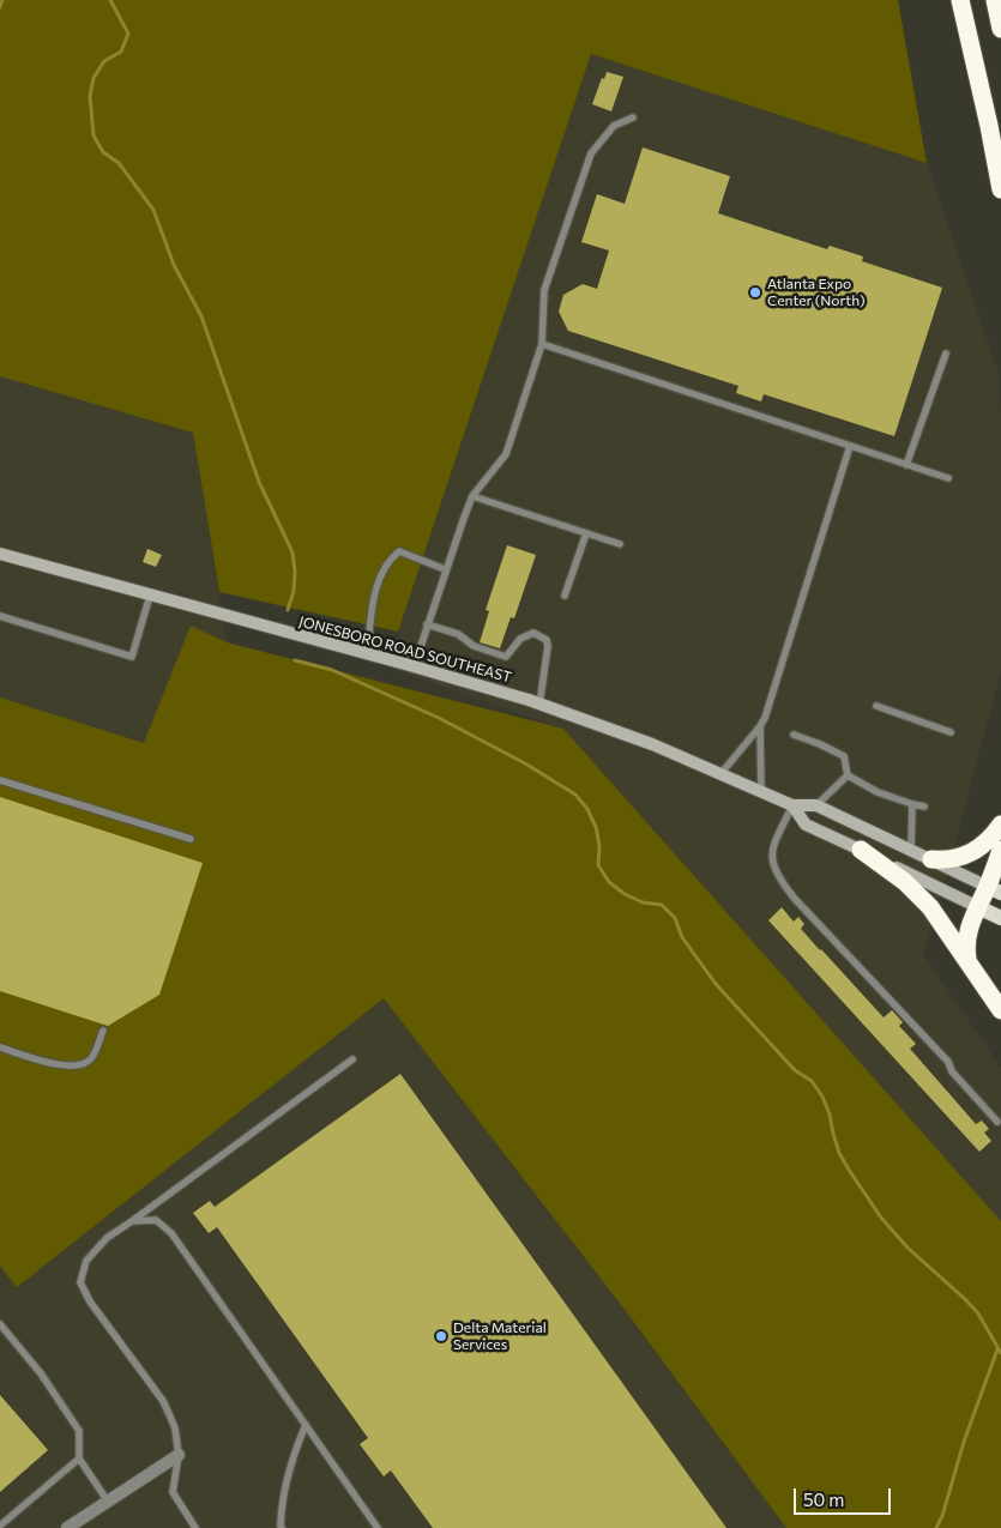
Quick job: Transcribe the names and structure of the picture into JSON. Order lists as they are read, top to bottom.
{
  "streets": {
    "main road": ["JONESBORO ROAD SOUTHEAST"]
  },
  "places": ["Atlanta Expo Center (North)", "Delta Material Services"],
  "scale_bar": "50 m"
}
